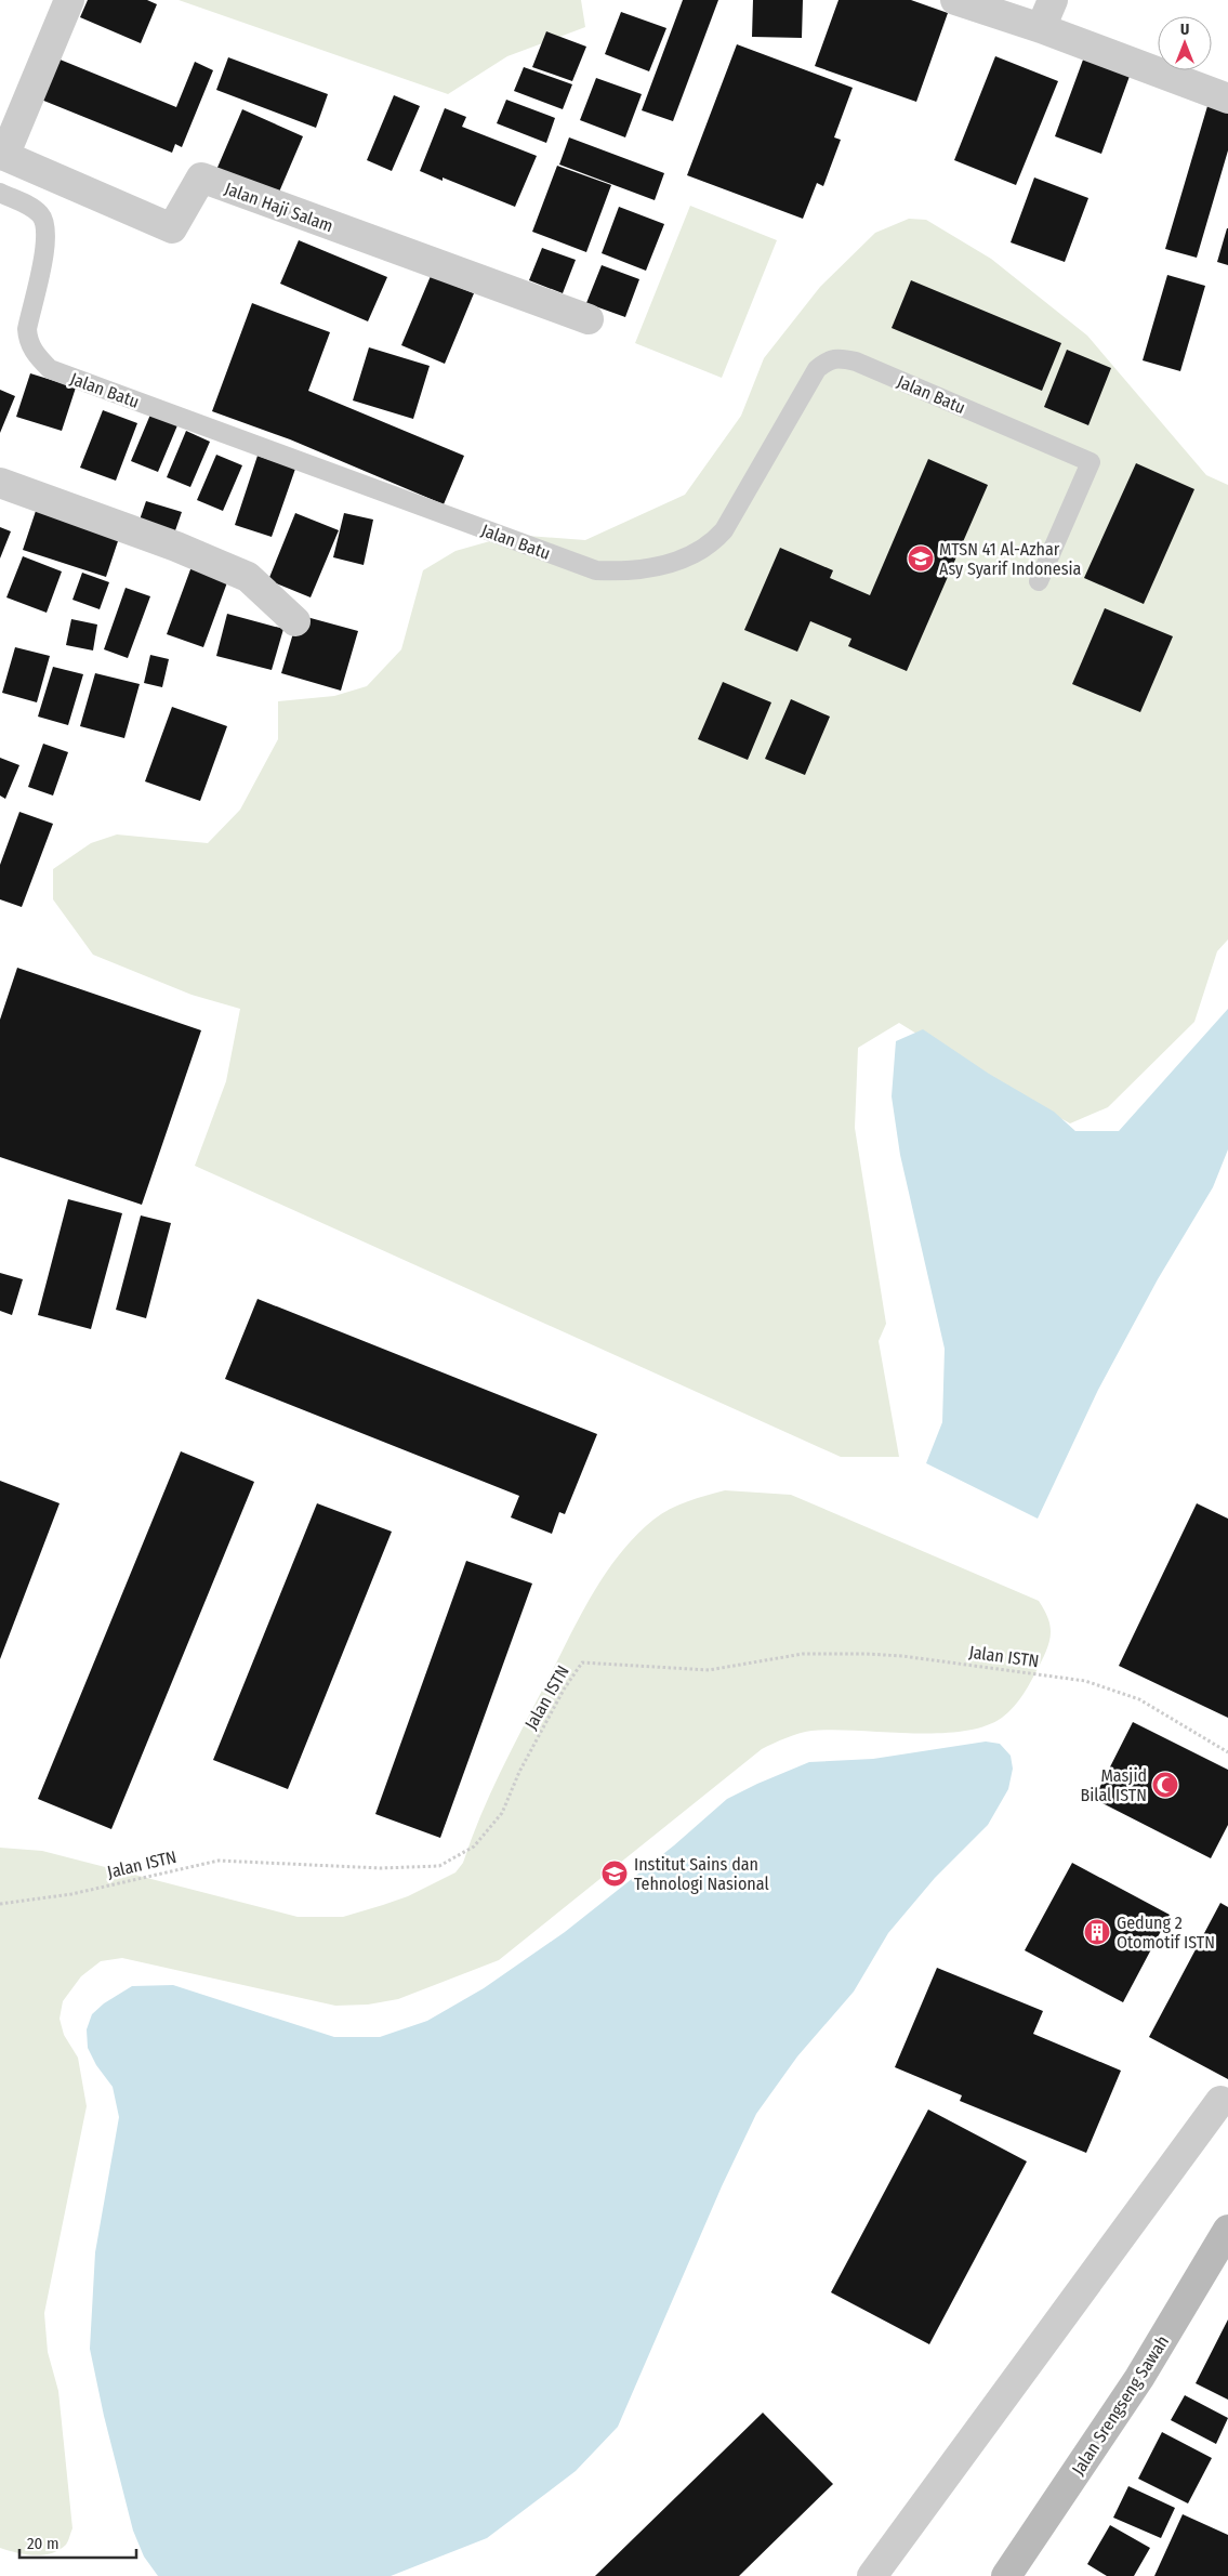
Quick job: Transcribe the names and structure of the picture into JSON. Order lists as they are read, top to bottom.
{
  "streets": {
    "street": ["Jalan Haji Salam", "Jalan Srengseng Sawah"],
    "lane": ["Jalan Batu"],
    "path": ["Jalan ISTN"]
  },
  "places": {
    "school or university": ["MTSN 41 Al-Azhar Asy Syarif Indonesia", "Institut Sains dan Tehnologi Nasional"],
    "mosque": ["Masjid Bilal ISTN"],
    "building": ["Gedung 2 Otomotif ISTN"]
  },
  "scale_bar": "20 m",
  "north": "top"
}
